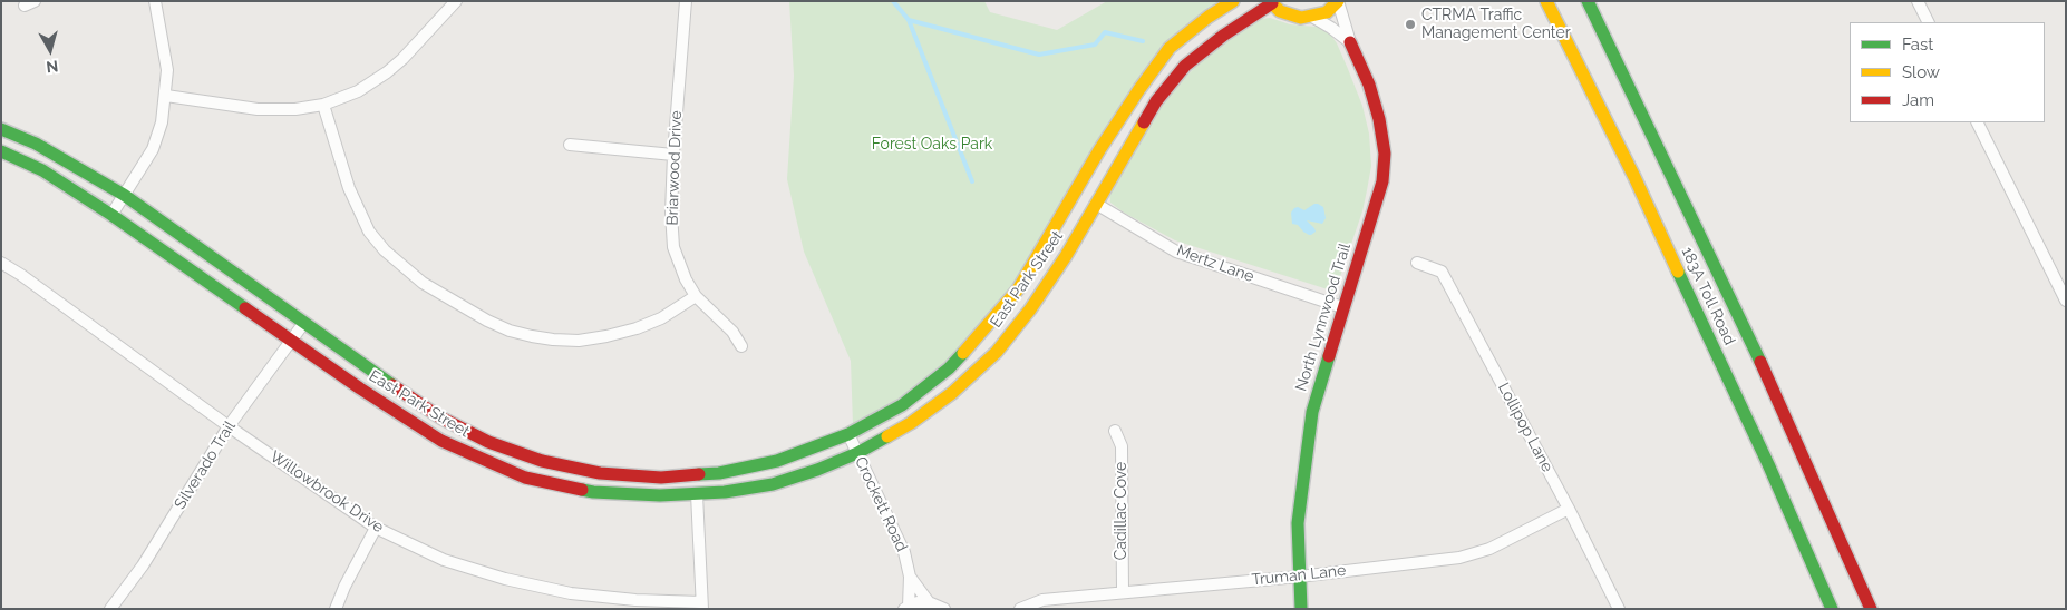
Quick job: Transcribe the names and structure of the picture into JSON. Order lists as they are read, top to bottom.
{
  "streets": {
    "main road": ["East Park Street", "183A Toll Road", "North Lynnwood Trail"],
    "street": [
      "Briarwood Drive",
      "Mertz Lane",
      "Lollipop Lane",
      "Silverado Trail",
      "Willowbrook Drive",
      "Crockett Road",
      "Cadillac Cove",
      "Truman Lane"
    ]
  },
  "crossings": [
    ["Mertz Lane", "East Park Street"],
    ["Mertz Lane", "North Lynnwood Trail"],
    ["East Park Street", "Silverado Trail"],
    ["East Park Street", "Crockett Road"],
    ["North Lynnwood Trail", "Truman Lane"],
    ["Lollipop Lane", "Truman Lane"],
    ["Silverado Trail", "Willowbrook Drive"],
    ["Cadillac Cove", "Truman Lane"]
  ],
  "parks": ["Forest Oaks Park"],
  "places": ["CTRMA Traffic Management Center"],
  "legend": ["Fast", "Slow", "Jam"],
  "north": "bottom"
}
